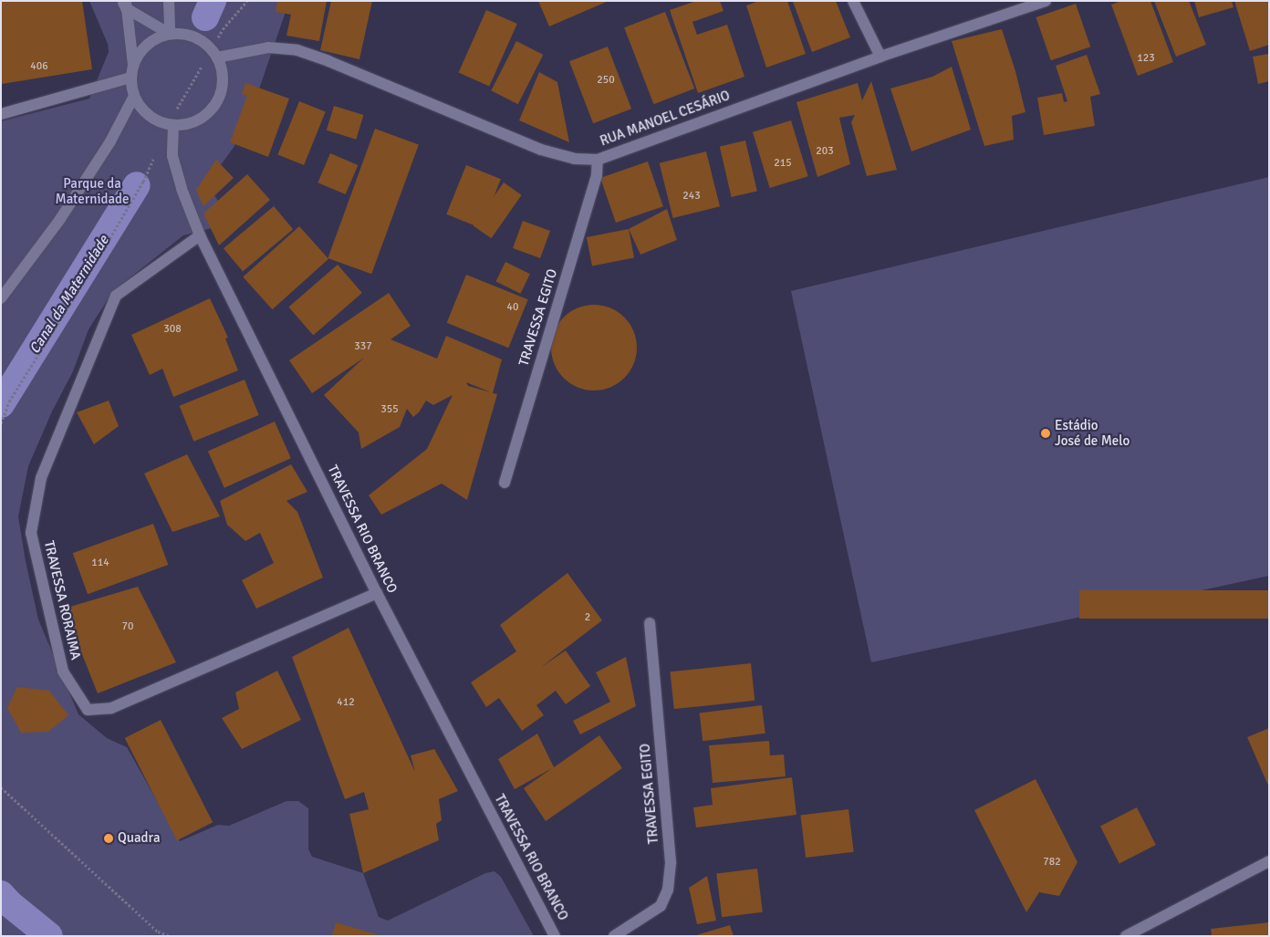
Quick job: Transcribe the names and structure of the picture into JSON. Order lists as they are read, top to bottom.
{
  "streets": {
    "street": [
      "RUA MANOEL CESÁRIO",
      "TRAVESSA EGITO",
      "TRAVESSA RIO BRANCO",
      "TRAVESSA RORAIMA"
    ]
  },
  "crossings": [
    ["RUA MANOEL CESÁRIO", "TRAVESSA EGITO"],
    ["TRAVESSA RIO BRANCO", "TRAVESSA RORAIMA"]
  ],
  "water": ["Canal da Maternidade"],
  "parks": ["Parque da Maternidade"],
  "places": ["Estádio José de Melo", "Quadra"],
  "house_numbers": [
    "123",
    "406",
    "250",
    "203",
    "215",
    "243",
    "40",
    "308",
    "337",
    "355",
    "114",
    "2",
    "70",
    "412",
    "782"
  ]
}
